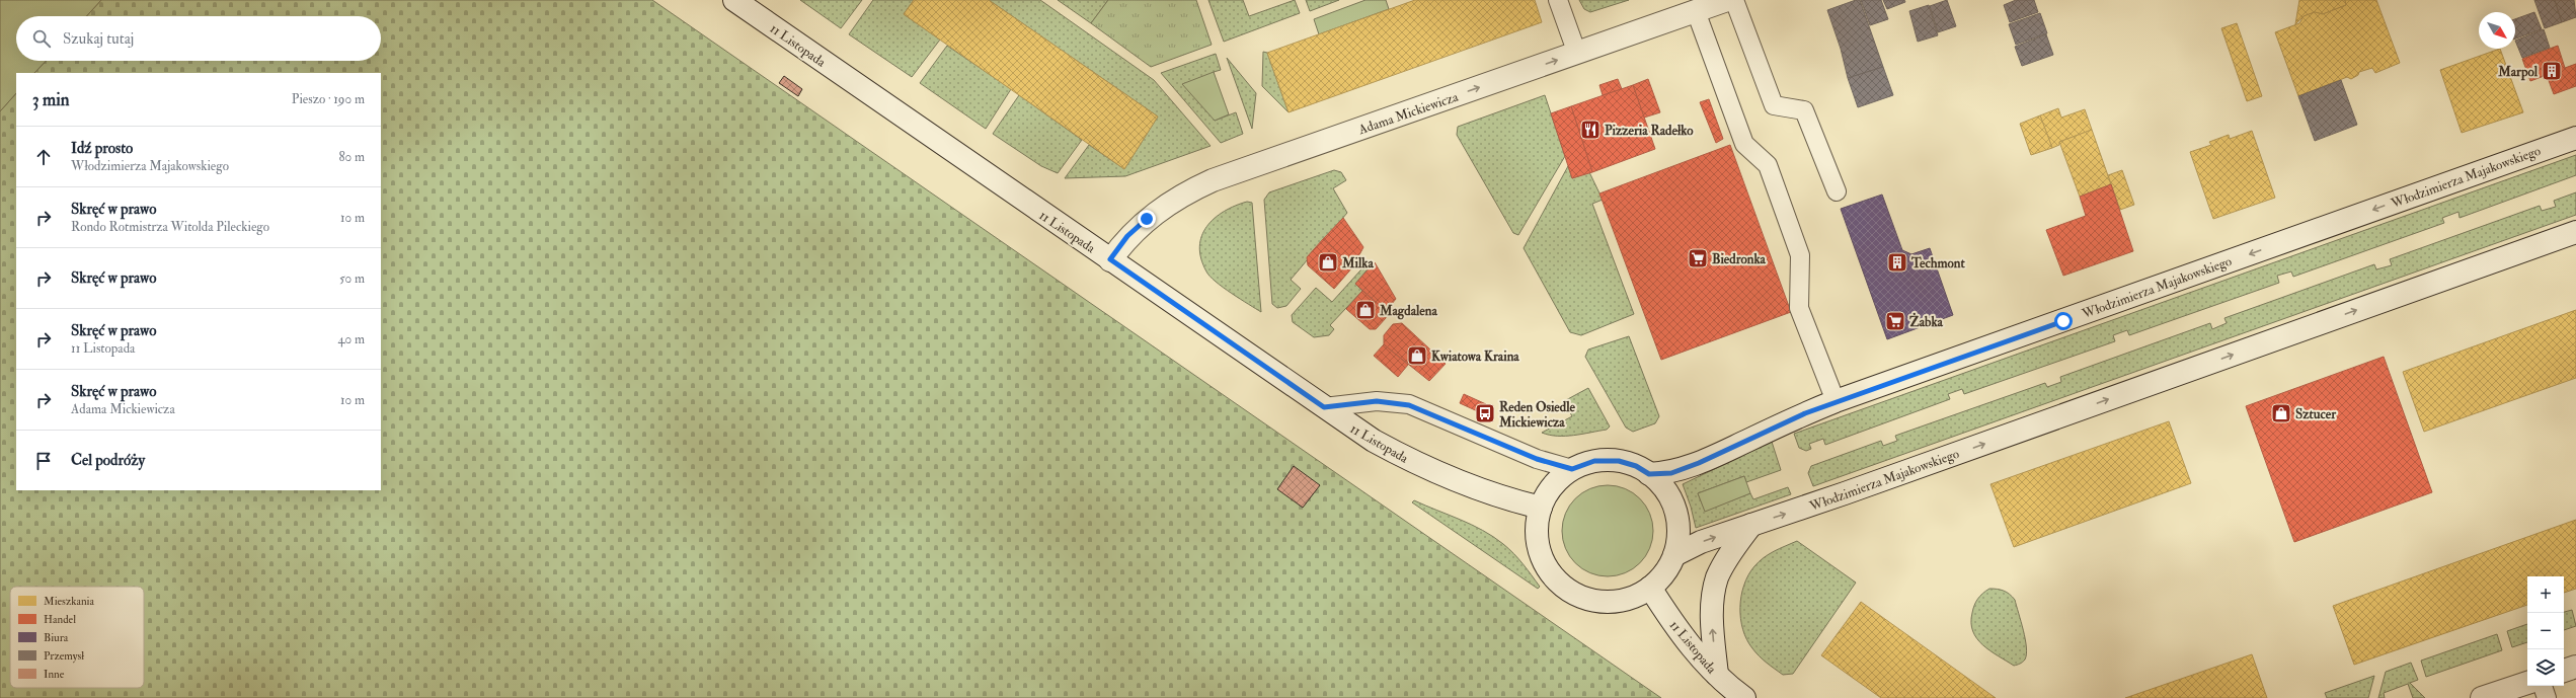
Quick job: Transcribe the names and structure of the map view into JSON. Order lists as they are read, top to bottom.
{
  "streets": {
    "street": ["11 Listopada", "Adama Mickiewicza", "Włodzimierza Majakowskiego"]
  },
  "crossings": [
    ["11 Listopada", "Adama Mickiewicza"],
    ["11 Listopada", "Włodzimierza Majakowskiego"]
  ],
  "one_way": ["Adama Mickiewicza"],
  "places": {
    "building": ["Marpol", "Techmont"],
    "restaurant": ["Pizzeria Radełko"],
    "supermarket": ["Biedronka", "Żabka"],
    "shop": [
      "Milka",
      "Magdalena",
      "Kwiatowa Kraina",
      "Sztucer"
    ],
    "bus stop": ["Reden Osiedle Mickiewicza"]
  },
  "legend": [
    "Mieszkania",
    "Handel",
    "Biura",
    "Przemysł",
    "Inne"
  ],
  "north": "bottom right",
  "page": {
    "search": "Szukaj tutaj",
    "heading": ["3 min", "Pieszo · 190 m"],
    "list": [
      ["Idź prosto", "Włodzimierza Majakowskiego", "80 m"],
      ["Skręć w prawo", "Rondo Rotmistrza Witolda Pileckiego", "10 m"],
      ["Skręć w prawo", "50 m"],
      ["Skręć w prawo", "11 Listopada", "40 m"],
      ["Skręć w prawo", "Adama Mickiewicza", "10 m"],
      "Cel podróży"
    ],
    "map_buttons": ["+", "−"]
  }
}
